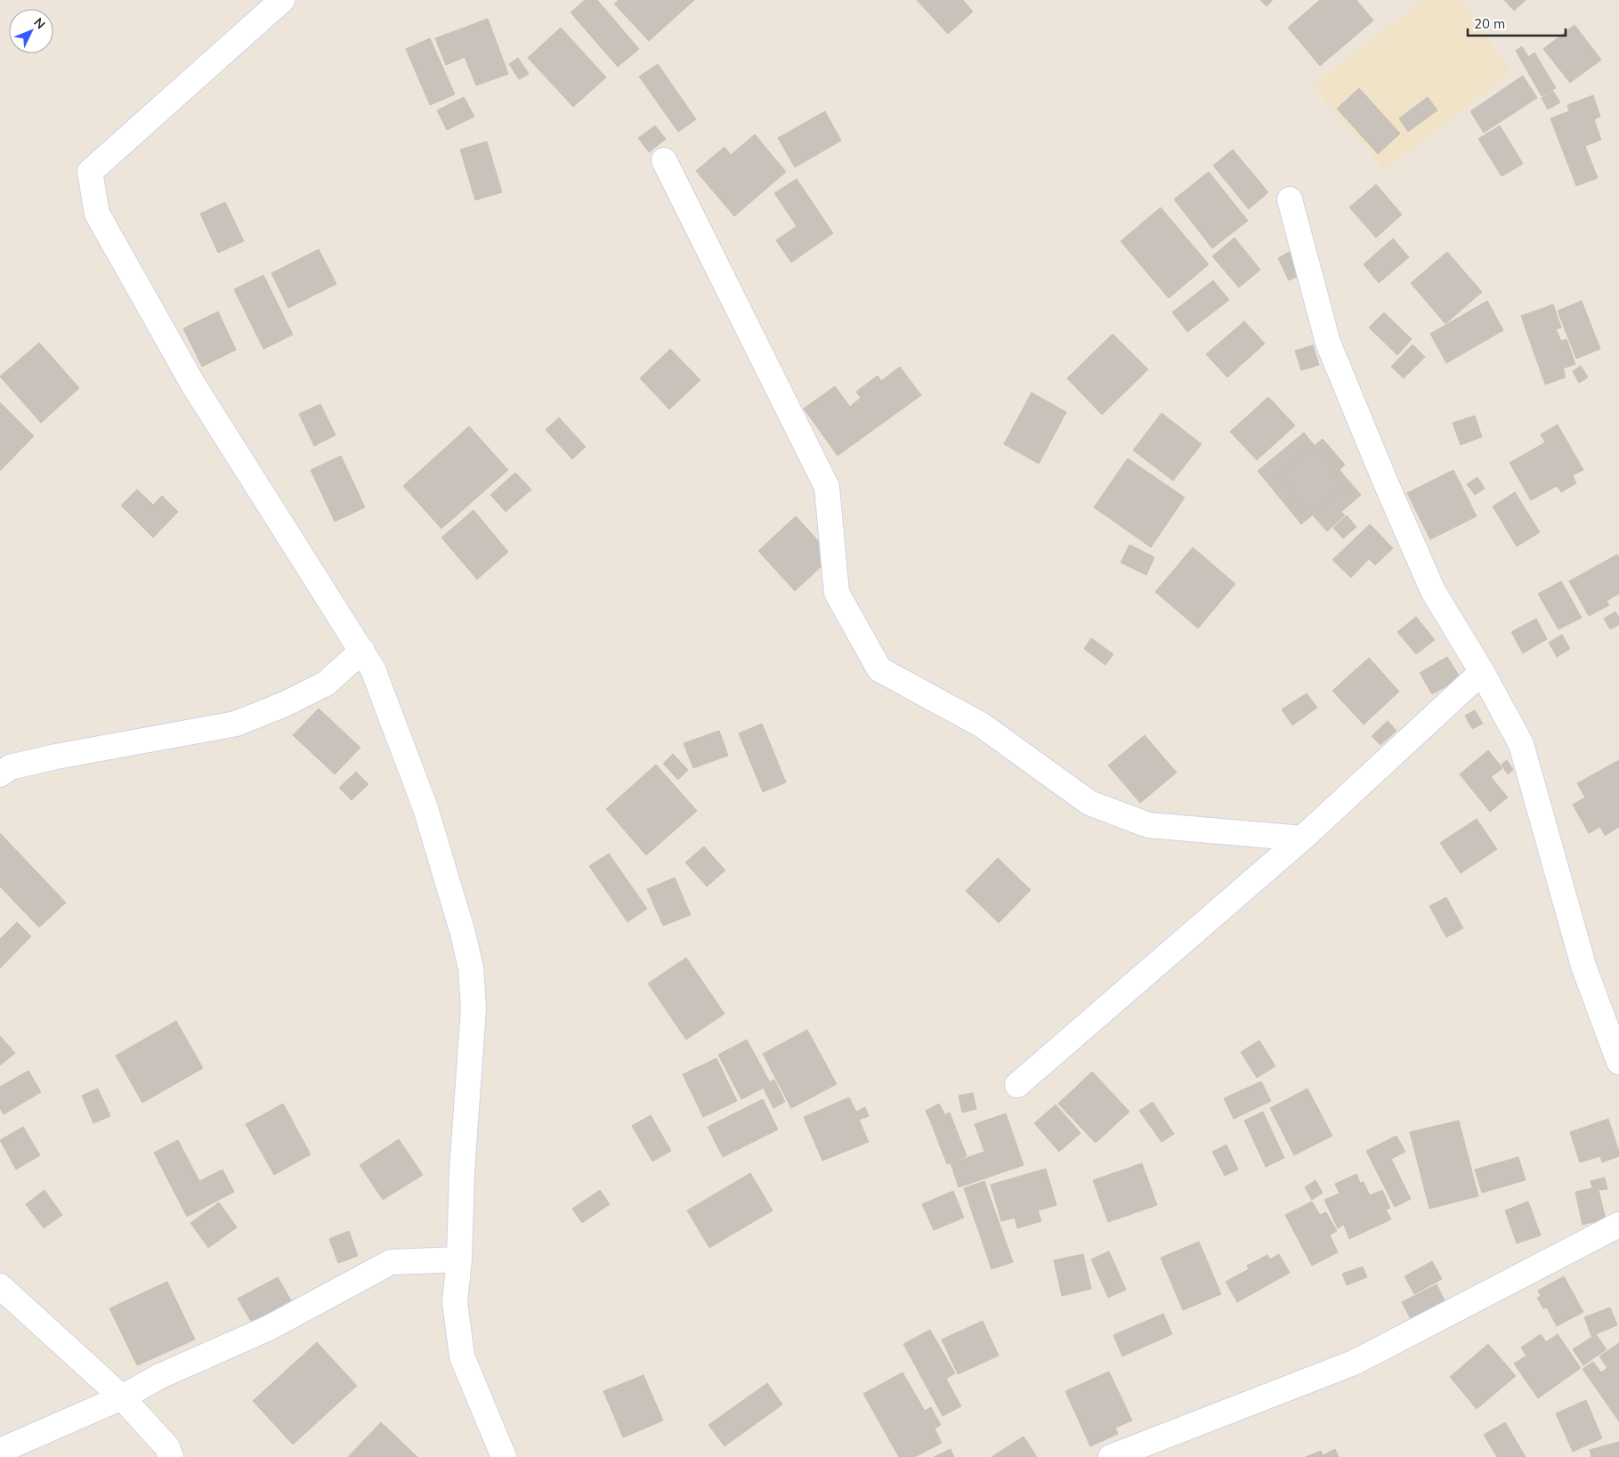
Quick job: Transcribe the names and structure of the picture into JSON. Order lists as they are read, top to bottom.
{
  "scale_bar": "20 m",
  "north": "top right"
}
